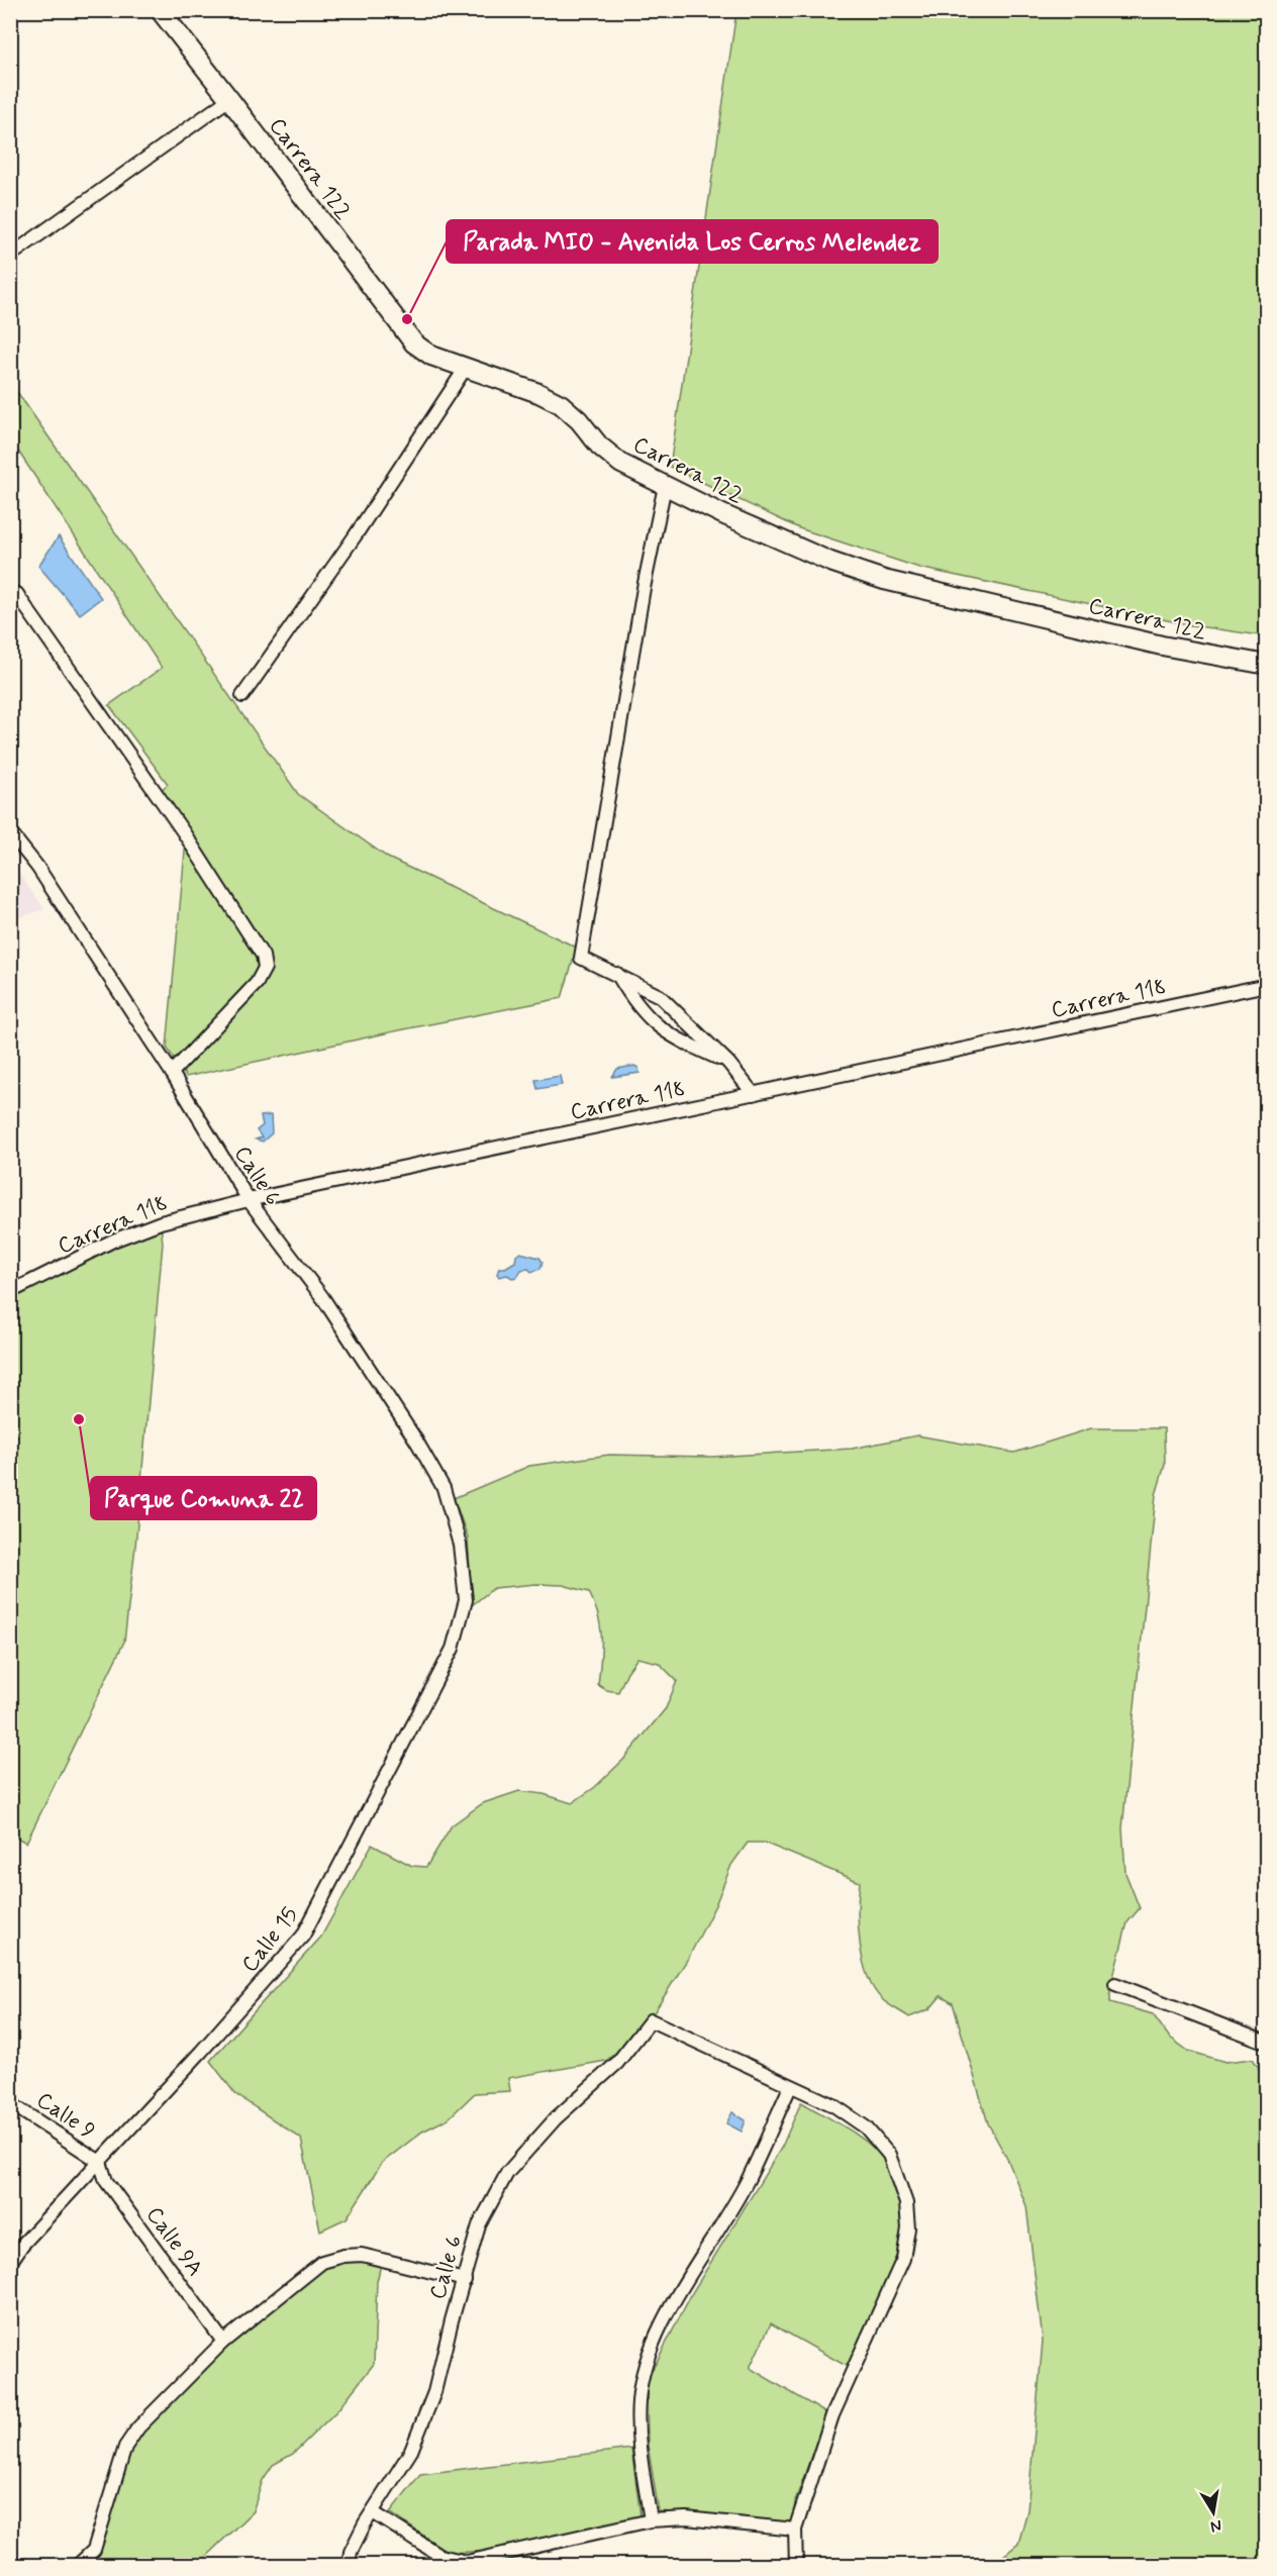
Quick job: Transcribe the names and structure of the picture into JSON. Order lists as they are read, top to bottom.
{
  "streets": {
    "street": [
      "Carrera 122",
      "Carrera 118",
      "Calle 6",
      "Calle 15",
      "Calle 9",
      "Calle 9A"
    ]
  },
  "crossings": [
    ["Carrera 118", "Calle 6"],
    ["Calle 6", "Calle 15"],
    ["Calle 15", "Calle 9"],
    ["Calle 15", "Calle 9A"],
    ["Calle 9", "Calle 9A"]
  ],
  "places": ["Parada MIO - Avenida Los Cerros Melendez", "Parque Comuna 22"],
  "north": "bottom"
}
